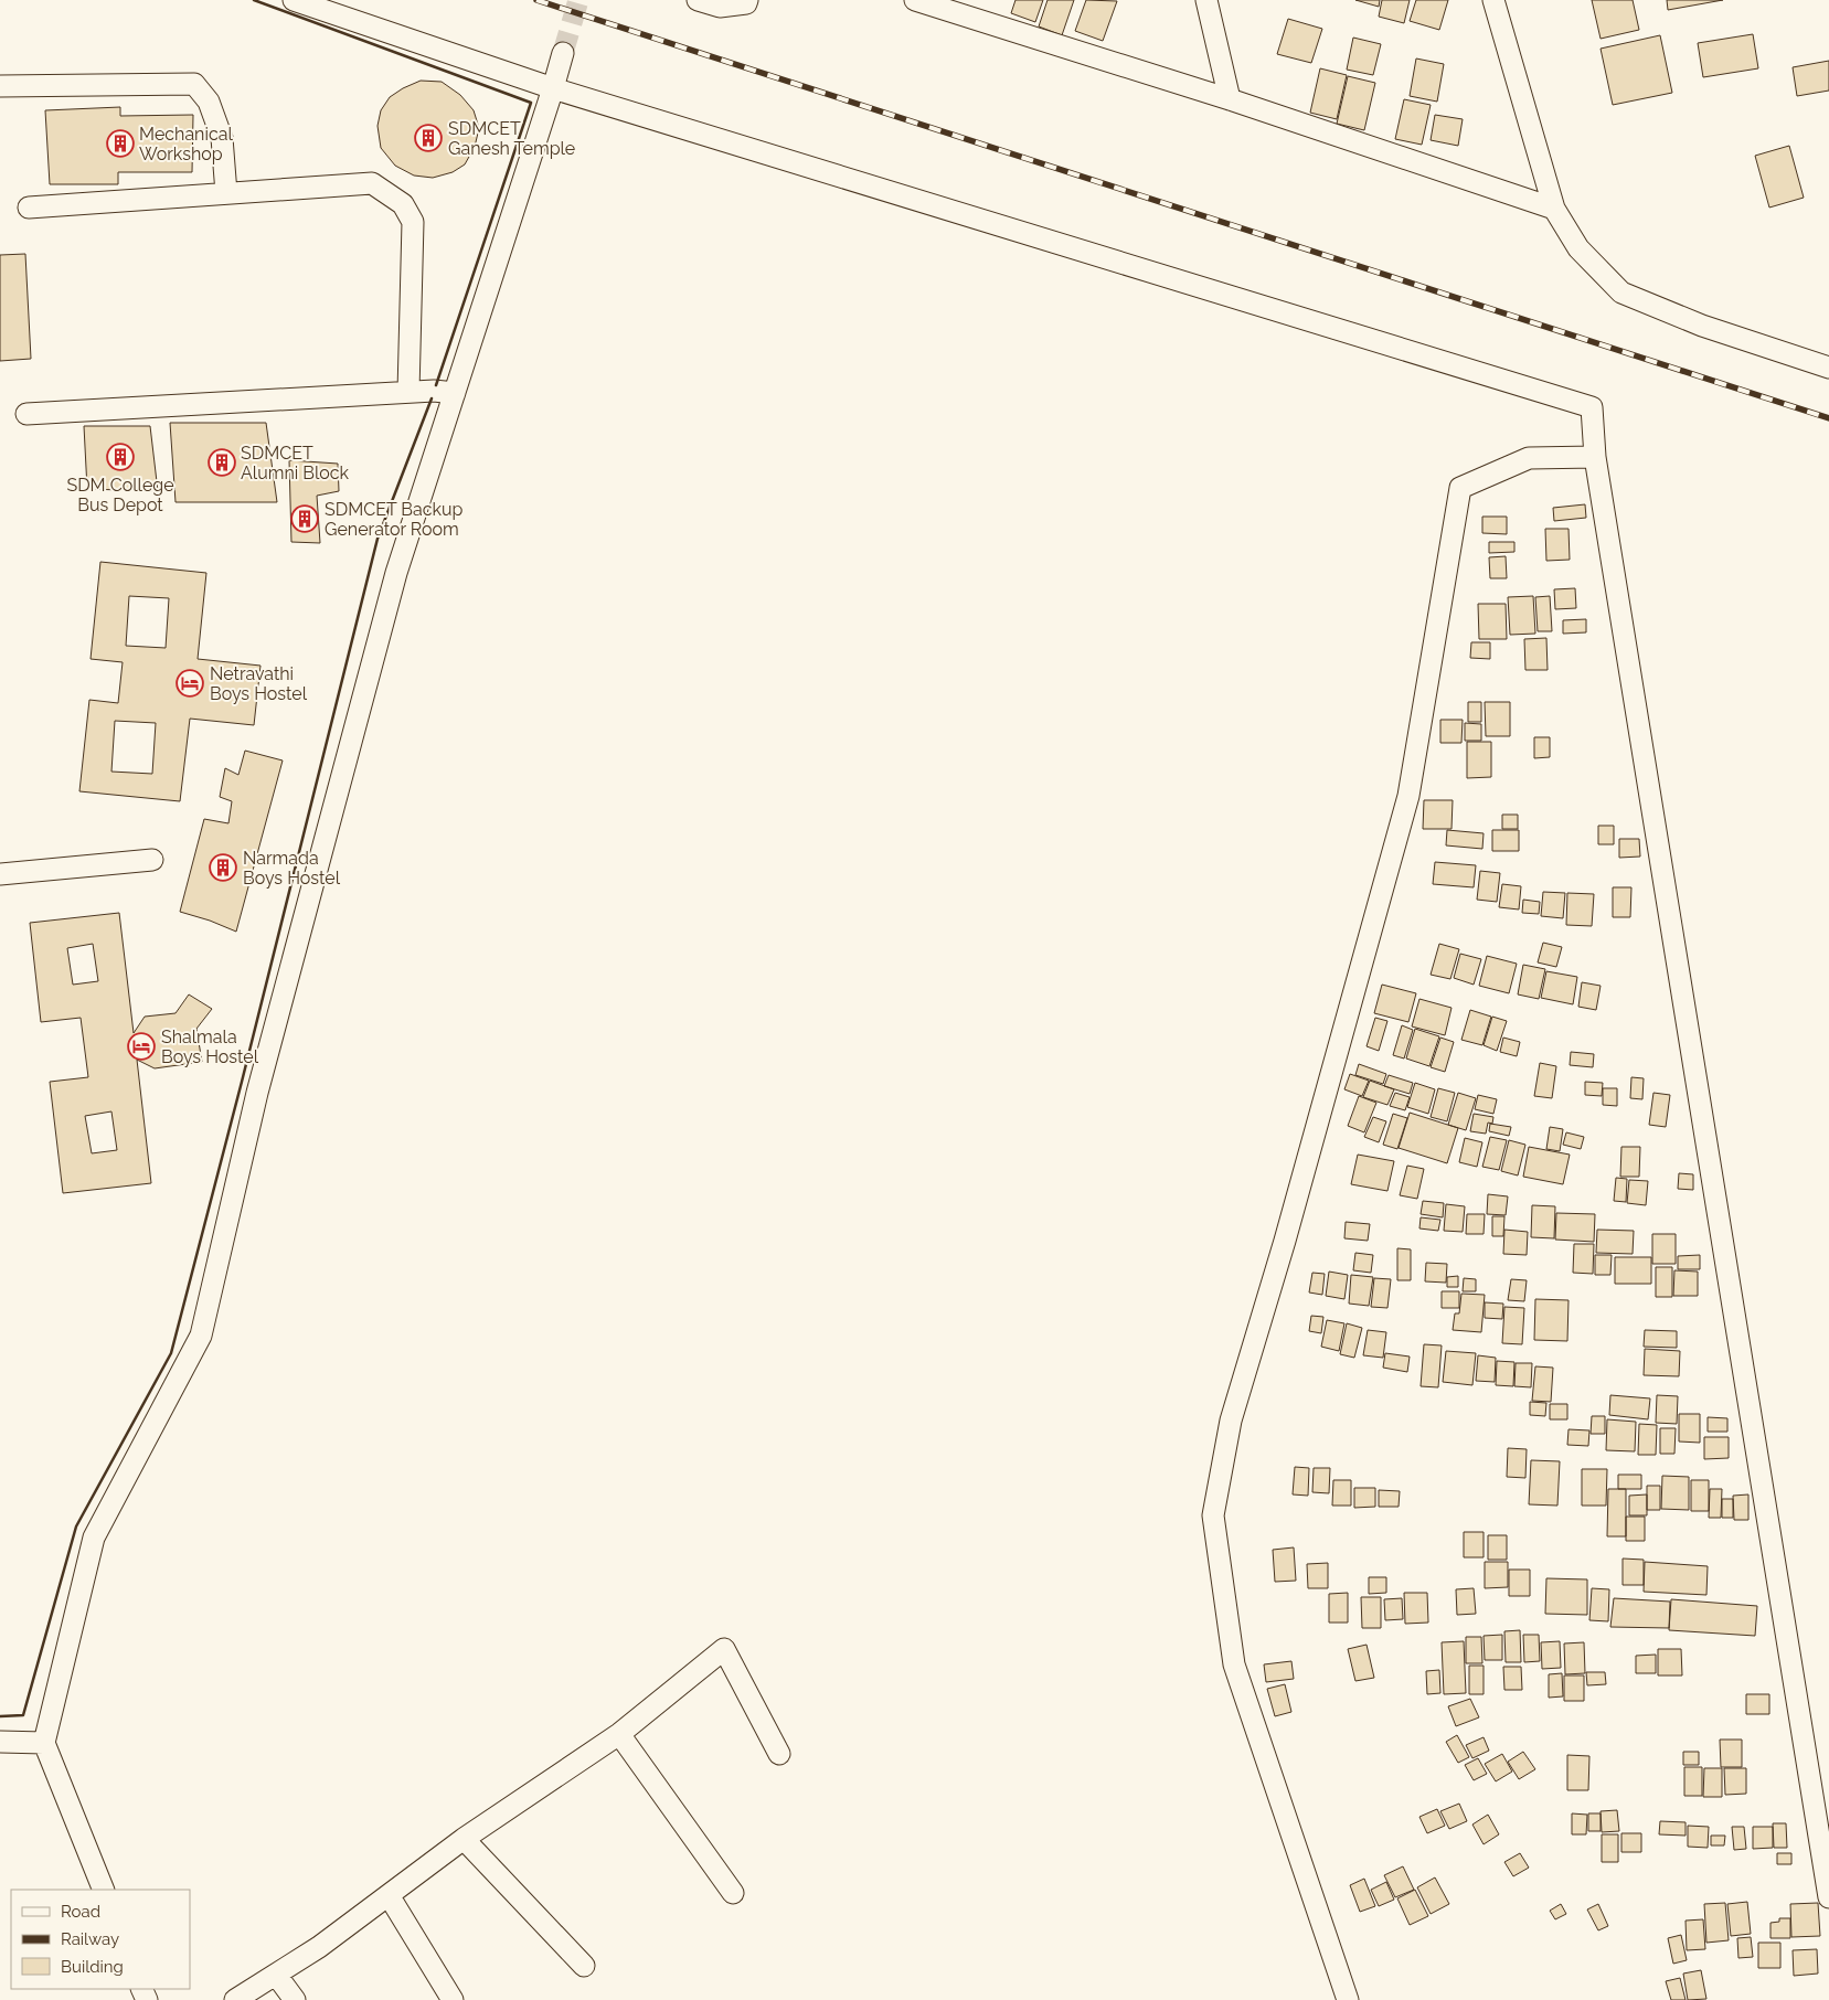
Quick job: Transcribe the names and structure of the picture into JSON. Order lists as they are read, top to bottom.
{
  "places": {
    "building": [
      "SDMCET Ganesh Temple",
      "Mechanical Workshop",
      "SDM College Bus Depot",
      "SDMCET Alumni Block",
      "SDMCET Backup Generator Room",
      "Narmada Boys Hostel"
    ],
    "hotel": ["Netravathi Boys Hostel", "Shalmala Boys Hostel"]
  },
  "legend": ["Road", "Railway", "Building"]
}
